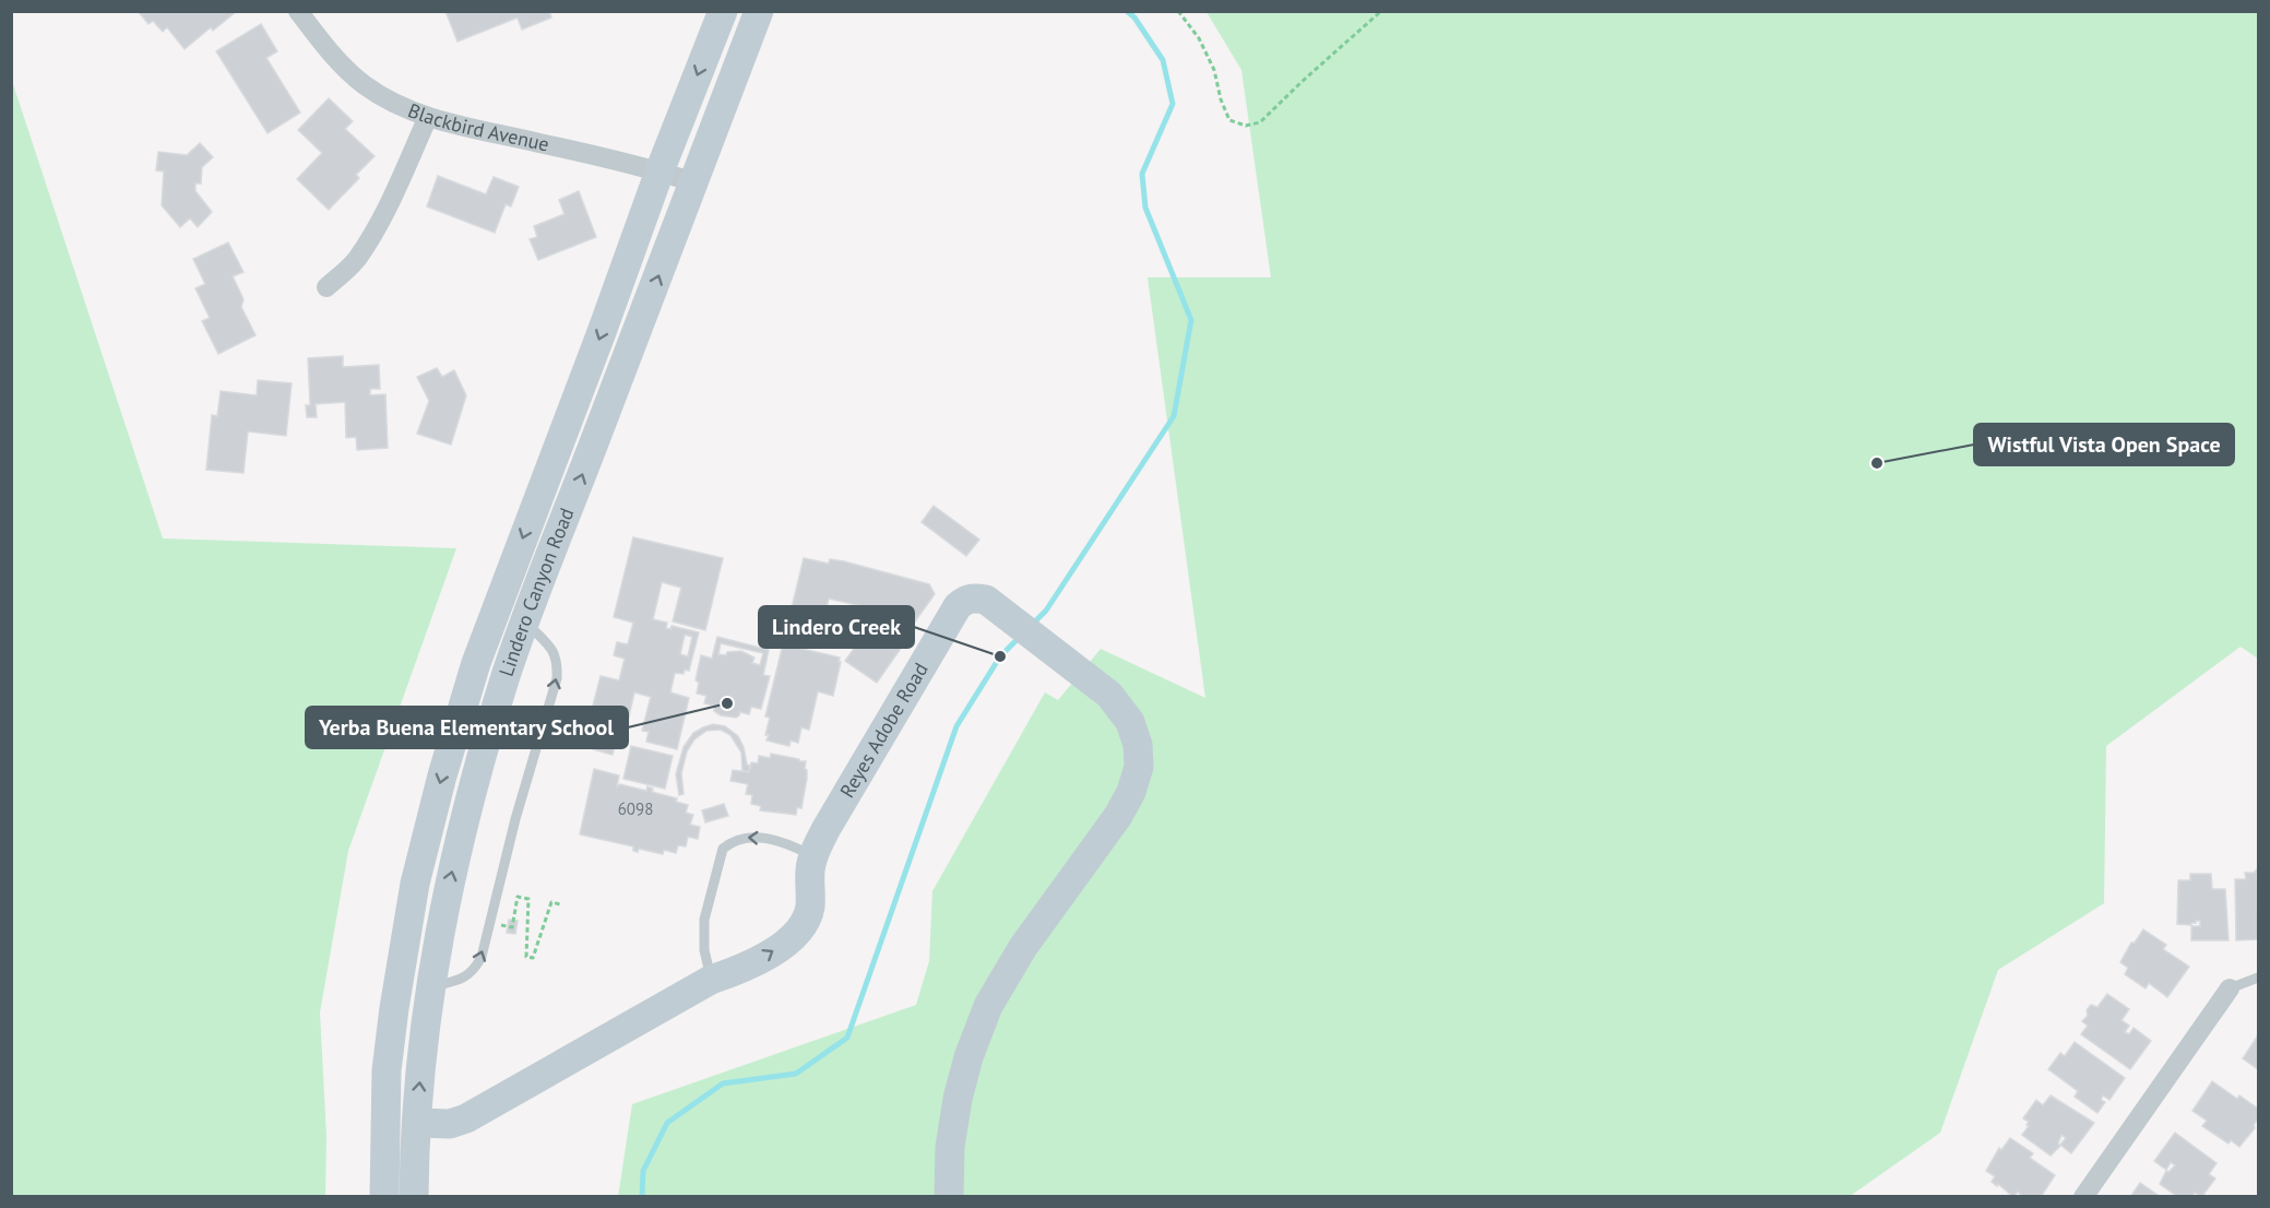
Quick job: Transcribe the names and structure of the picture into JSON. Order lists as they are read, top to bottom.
{
  "streets": {
    "main road": ["Lindero Canyon Road", "Reyes Adobe Road"],
    "street": ["Blackbird Avenue"]
  },
  "crossings": [
    ["Blackbird Avenue", "Lindero Canyon Road"],
    ["Lindero Canyon Road", "Reyes Adobe Road"]
  ],
  "places": ["Wistful Vista Open Space", "Lindero Creek", "Yerba Buena Elementary School"],
  "house_numbers": ["6098"]
}
